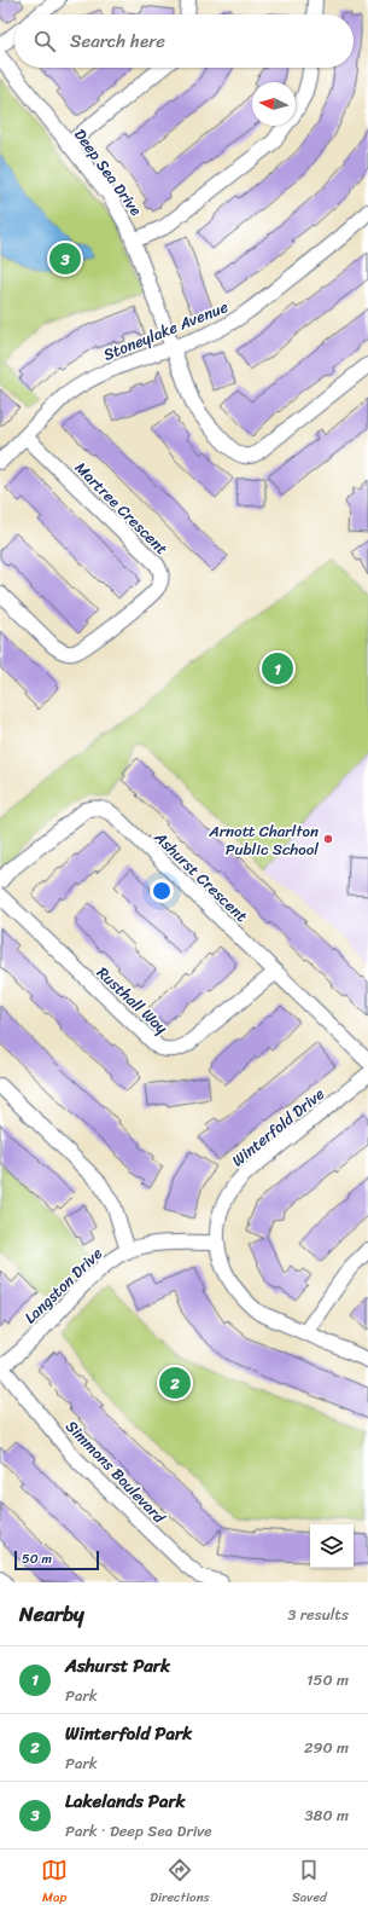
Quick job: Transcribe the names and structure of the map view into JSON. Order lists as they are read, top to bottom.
{
  "streets": {
    "street": [
      "Deep Sea Drive",
      "Stoneylake Avenue",
      "Martree Crescent",
      "Ashurst Crescent",
      "Rusthall Way",
      "Winterfold Drive",
      "Langston Drive",
      "Simmons Boulevard"
    ]
  },
  "crossings": [
    ["Deep Sea Drive", "Stoneylake Avenue"],
    ["Stoneylake Avenue", "Martree Crescent"],
    ["Ashurst Crescent", "Rusthall Way"],
    ["Winterfold Drive", "Langston Drive"],
    ["Langston Drive", "Simmons Boulevard"]
  ],
  "places": ["Arnott Charlton Public School"],
  "scale_bar": "50 m",
  "north": "left",
  "page": {
    "search": "Search here",
    "pins": ["3", "1", "2"],
    "scale": "50 m",
    "heading": ["Nearby", "3 results"],
    "list": [
      {
        "mark": "1",
        "name": "Ashurst Park",
        "note": "Park",
        "value": "150 m"
      },
      {
        "mark": "2",
        "name": "Winterfold Park",
        "note": "Park",
        "value": "290 m"
      },
      {
        "mark": "3",
        "name": "Lakelands Park",
        "note": "Park · Deep Sea Drive",
        "value": "380 m"
      }
    ],
    "nav": ["Map", "Directions", "Saved"]
  }
}
